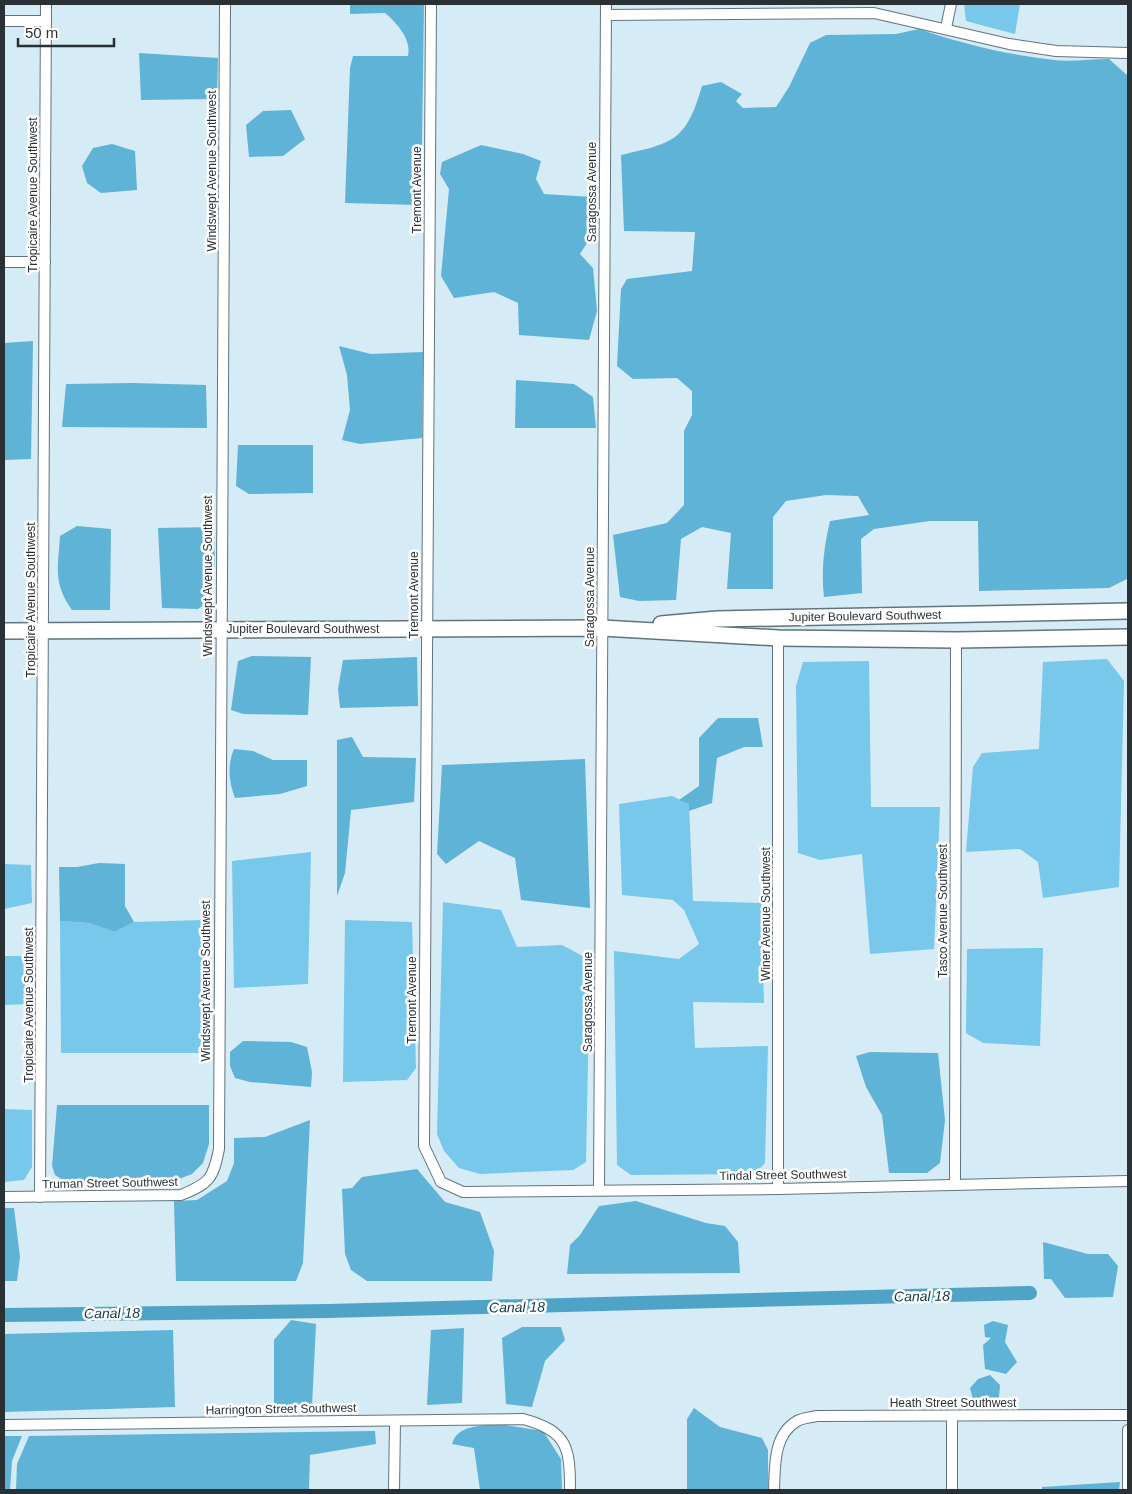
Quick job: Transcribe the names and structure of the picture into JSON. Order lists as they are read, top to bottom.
{
  "streets": {
    "street": [
      "Windswept Avenue Southwest",
      "Tremont Avenue",
      "Saragossa Avenue",
      "Tropicaire Avenue Southwest",
      "Jupiter Boulevard Southwest",
      "Tasco Avenue Southwest",
      "Winer Avenue Southwest",
      "Tindal Street Southwest",
      "Truman Street Southwest",
      "Heath Street Southwest",
      "Harrington Street Southwest"
    ]
  },
  "crossings": [
    ["Windswept Avenue Southwest", "Jupiter Boulevard Southwest"],
    ["Windswept Avenue Southwest", "Truman Street Southwest"],
    ["Tremont Avenue", "Jupiter Boulevard Southwest"],
    ["Tremont Avenue", "Tindal Street Southwest"],
    ["Saragossa Avenue", "Jupiter Boulevard Southwest"],
    ["Saragossa Avenue", "Tindal Street Southwest"],
    ["Tropicaire Avenue Southwest", "Jupiter Boulevard Southwest"],
    ["Tropicaire Avenue Southwest", "Truman Street Southwest"],
    ["Jupiter Boulevard Southwest", "Tasco Avenue Southwest"],
    ["Jupiter Boulevard Southwest", "Winer Avenue Southwest"],
    ["Tasco Avenue Southwest", "Tindal Street Southwest"],
    ["Winer Avenue Southwest", "Tindal Street Southwest"]
  ],
  "water": ["Canal 18"],
  "scale_bar": "50 m"
}
